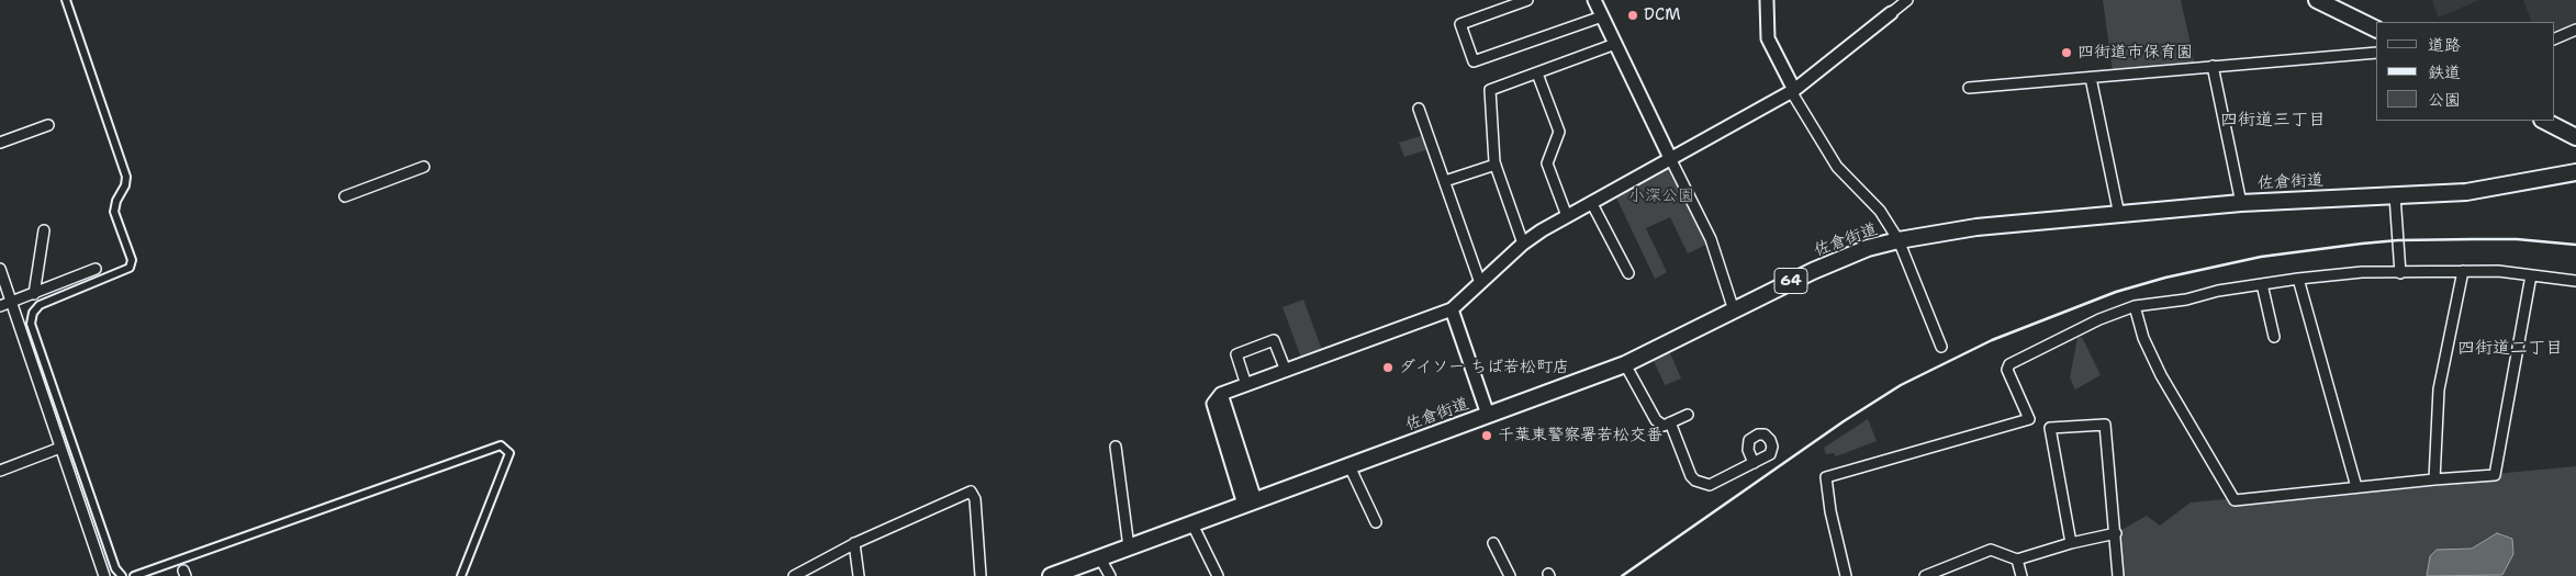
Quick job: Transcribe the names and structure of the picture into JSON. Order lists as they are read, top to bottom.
{
  "streets": {
    "main road": ["佐倉街道", "64"]
  },
  "districts": ["四街道三丁目", "四街道二丁目"],
  "parks": ["小深公園"],
  "places": [
    "DCM",
    "四街道市保育園",
    "ダイソー ちば若松町店",
    "千葉東警察署若松交番"
  ],
  "legend": ["道路", "鉄道", "公園"]
}
